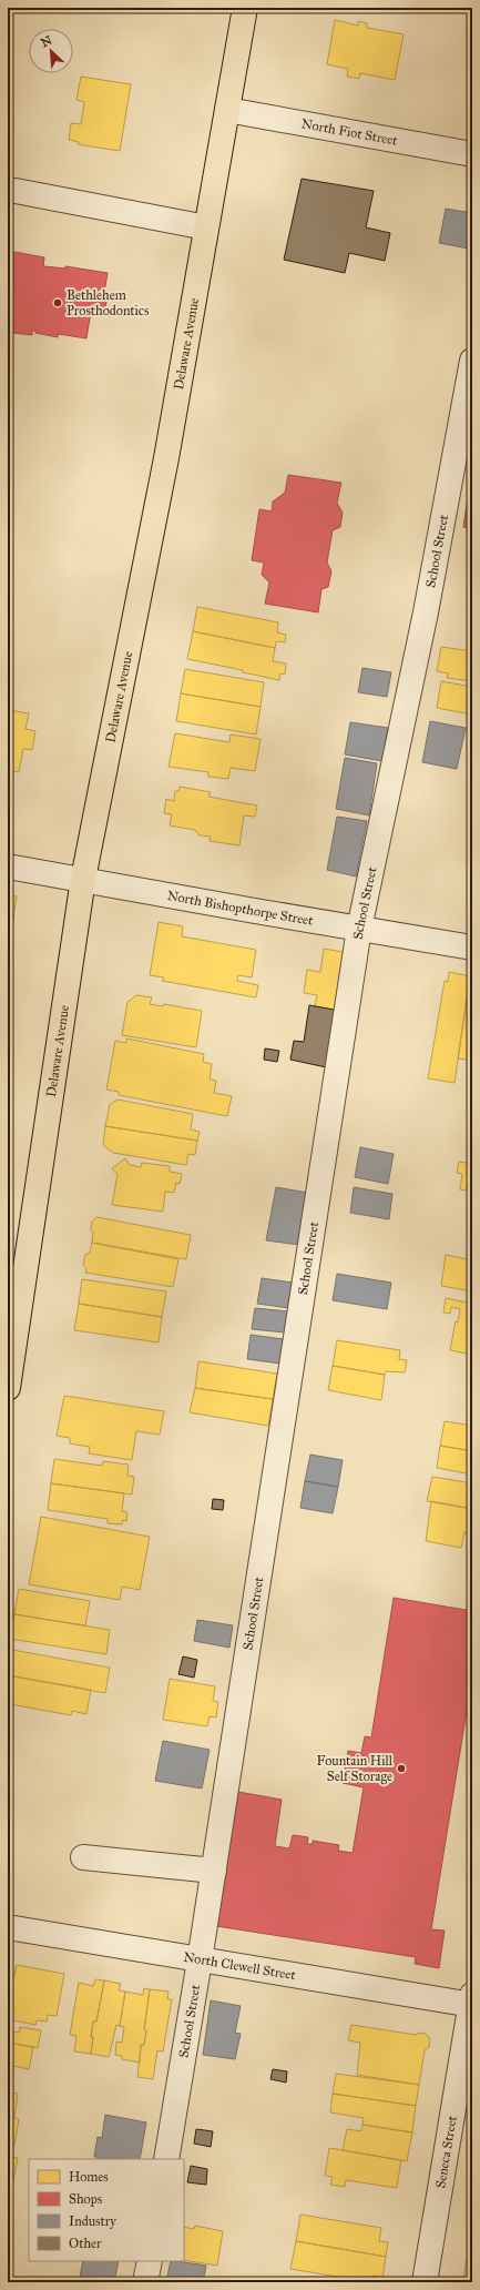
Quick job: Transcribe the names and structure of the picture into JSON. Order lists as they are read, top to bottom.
{
  "streets": {
    "main road": ["Delaware Avenue"],
    "street": [
      "North Fiot Street",
      "School Street",
      "North Bishopthorpe Street",
      "North Clewell Street",
      "Seneca Street"
    ]
  },
  "crossings": [
    ["North Fiot Street", "Delaware Avenue"],
    ["Delaware Avenue", "North Bishopthorpe Street"],
    ["School Street", "North Bishopthorpe Street"],
    ["School Street", "North Clewell Street"],
    ["North Clewell Street", "Seneca Street"]
  ],
  "places": ["Bethlehem Prosthodontics", "Fountain Hill Self Storage"],
  "legend": [
    "Homes",
    "Shops",
    "Industry",
    "Other"
  ],
  "north": "top left"
}
